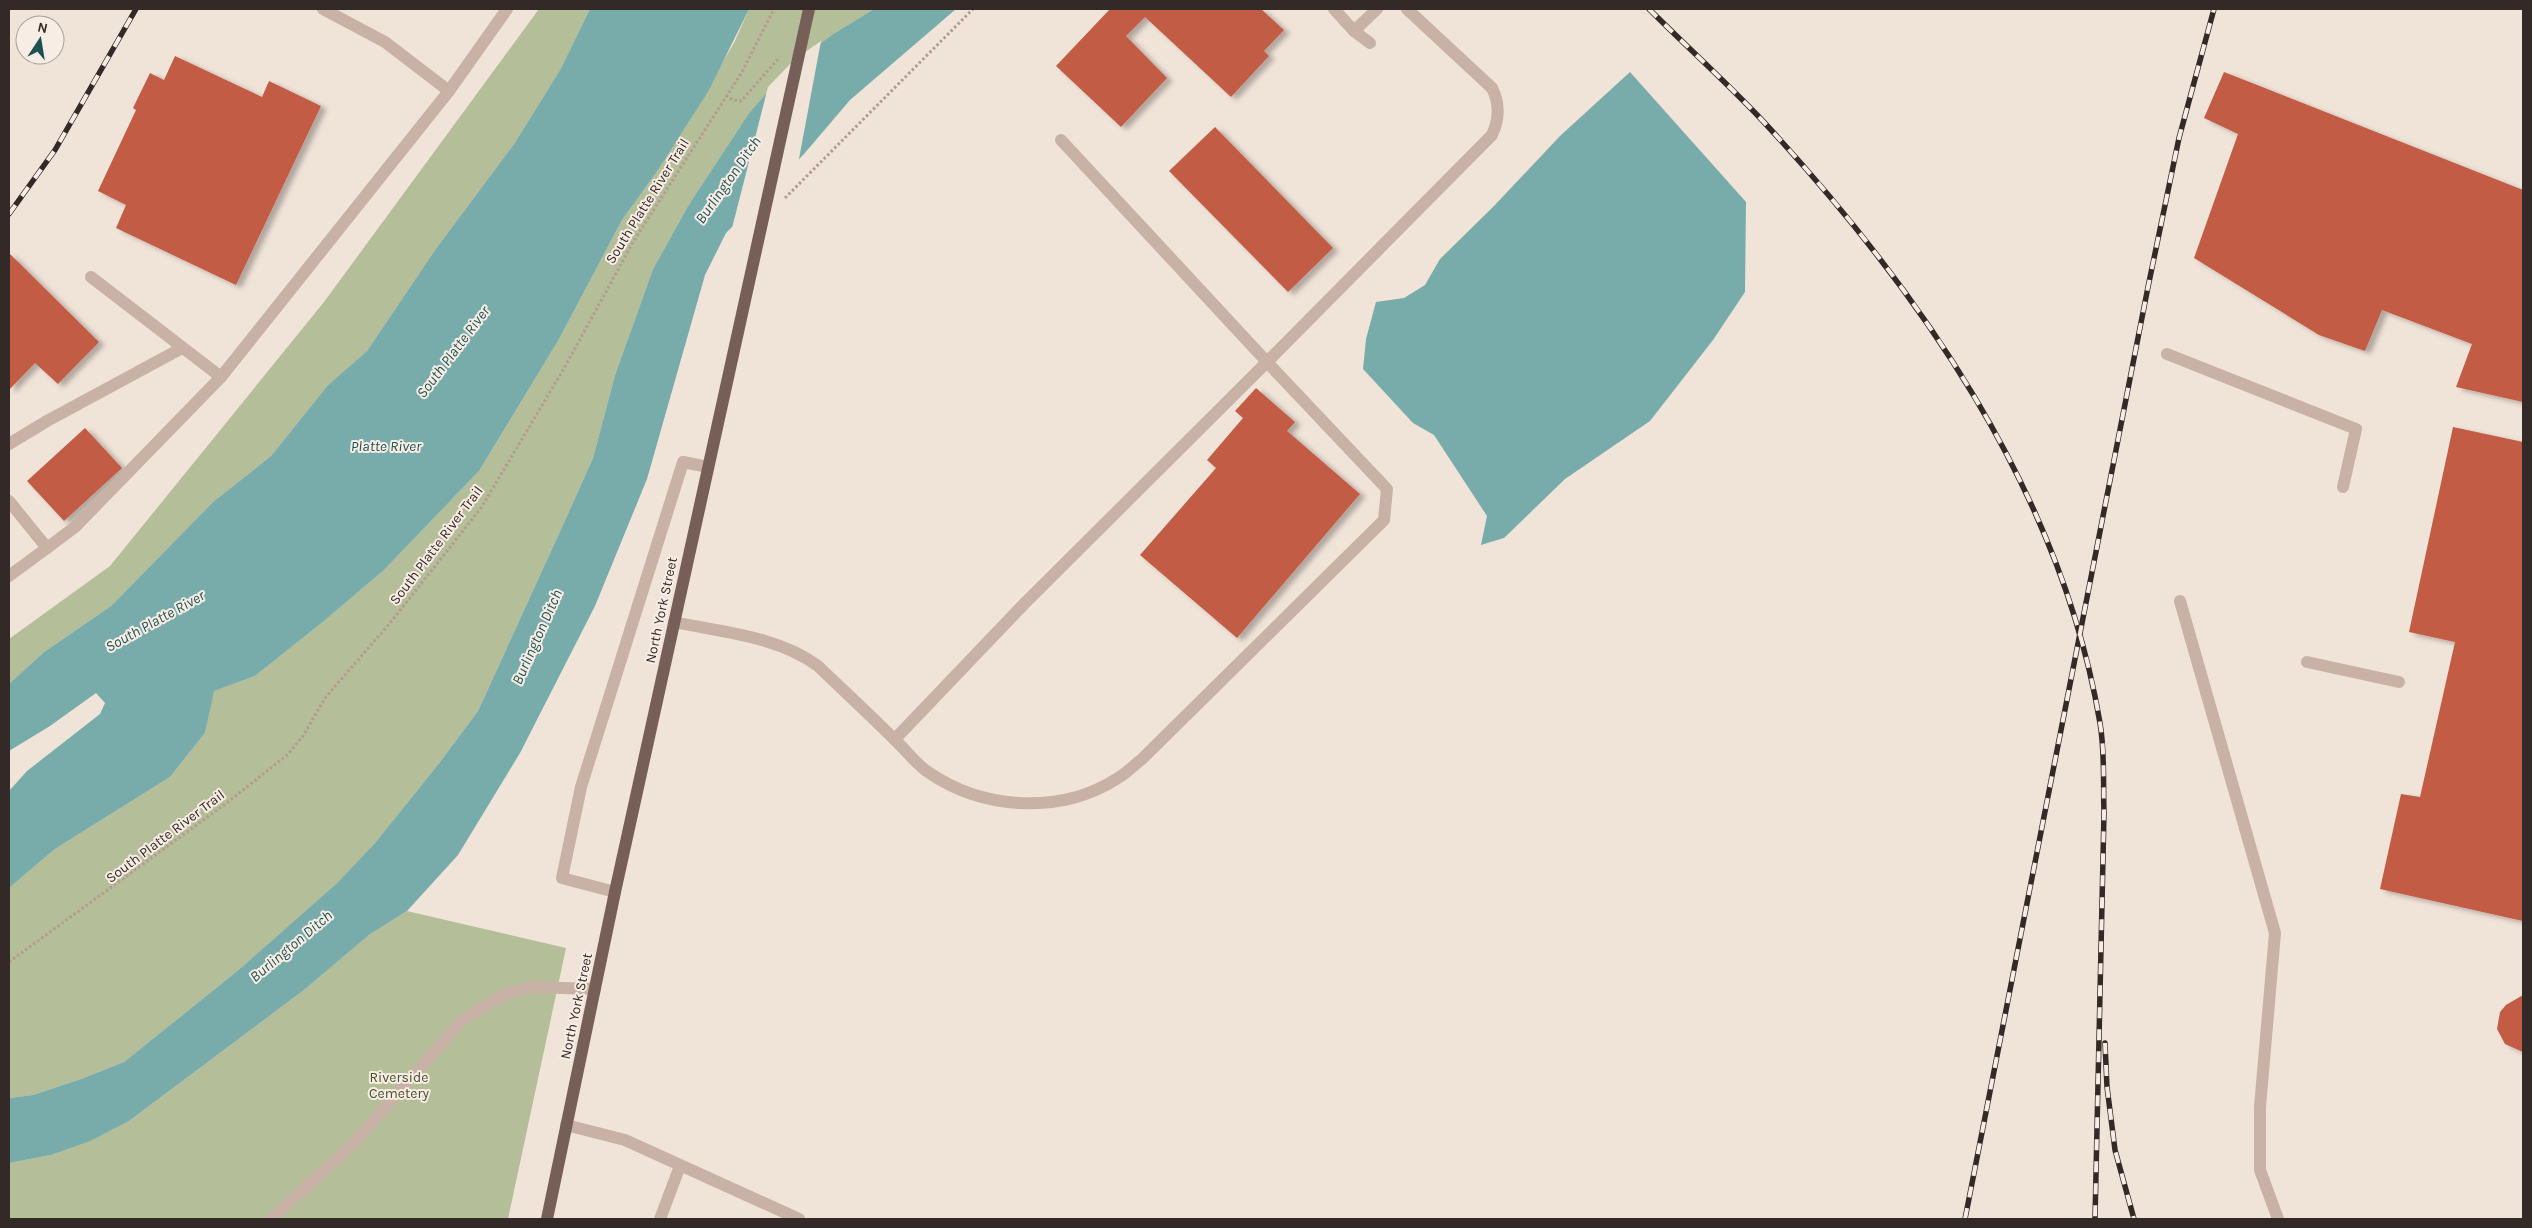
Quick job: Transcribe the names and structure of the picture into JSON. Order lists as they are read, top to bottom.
{
  "streets": {
    "main road": ["North York Street"],
    "path": ["South Platte River Trail"]
  },
  "water": ["Burlington Ditch", "South Platte River", "Platte River"],
  "parks": ["Riverside Cemetery"],
  "north": "top"
}
